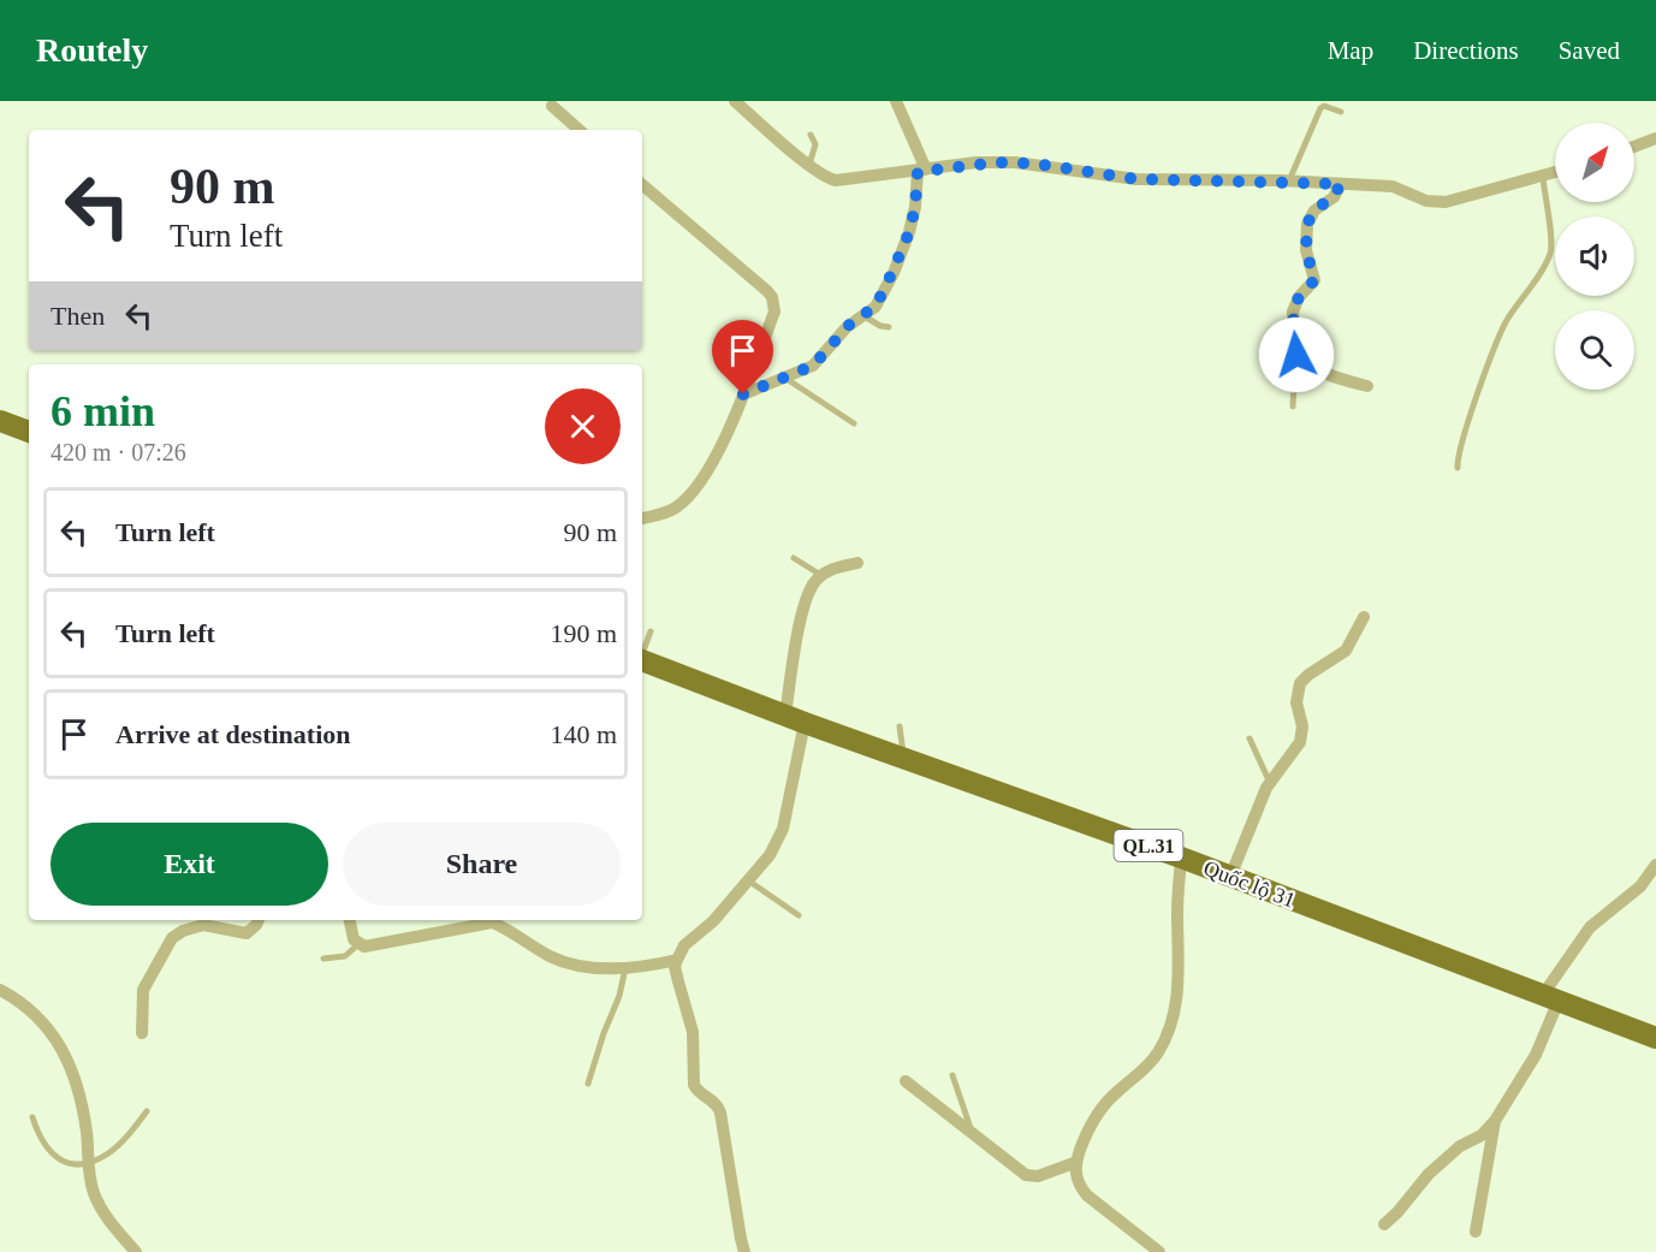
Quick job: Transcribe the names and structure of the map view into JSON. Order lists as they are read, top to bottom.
{
  "streets": {
    "highway": ["QL.31", "Quốc lộ 31"]
  },
  "north": "top right",
  "page": {
    "header": "Routely",
    "nav": ["Map", "Directions", "Saved"],
    "turn": ["90 m", "Turn left"],
    "then": "Then",
    "heading": ["6 min", "420 m · 07:26"],
    "list": [
      {
        "name": "Turn left",
        "value": "90 m"
      },
      {
        "name": "Turn left",
        "value": "190 m"
      },
      {
        "name": "Arrive at destination",
        "value": "140 m"
      }
    ],
    "buttons": ["Exit", "Share"]
  }
}
